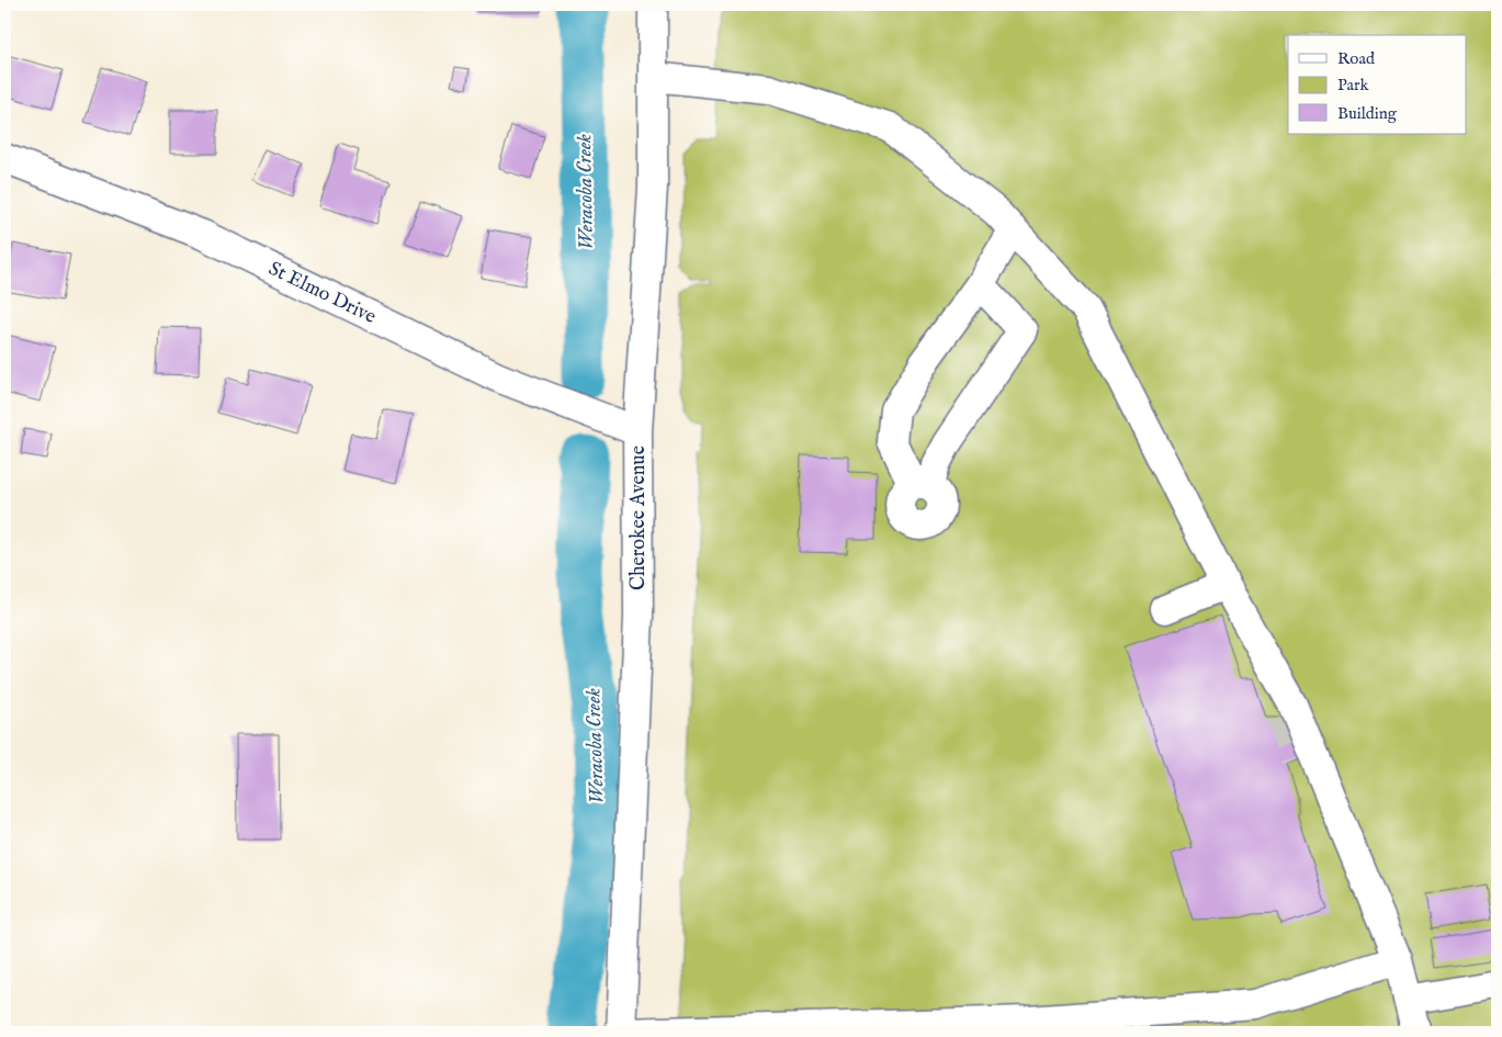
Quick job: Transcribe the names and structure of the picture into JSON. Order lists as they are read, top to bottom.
{
  "streets": {
    "street": ["St Elmo Drive", "Cherokee Avenue"]
  },
  "crossings": [
    ["St Elmo Drive", "Cherokee Avenue"]
  ],
  "water": ["Weracoba Creek"],
  "legend": ["Road", "Park", "Building"]
}
